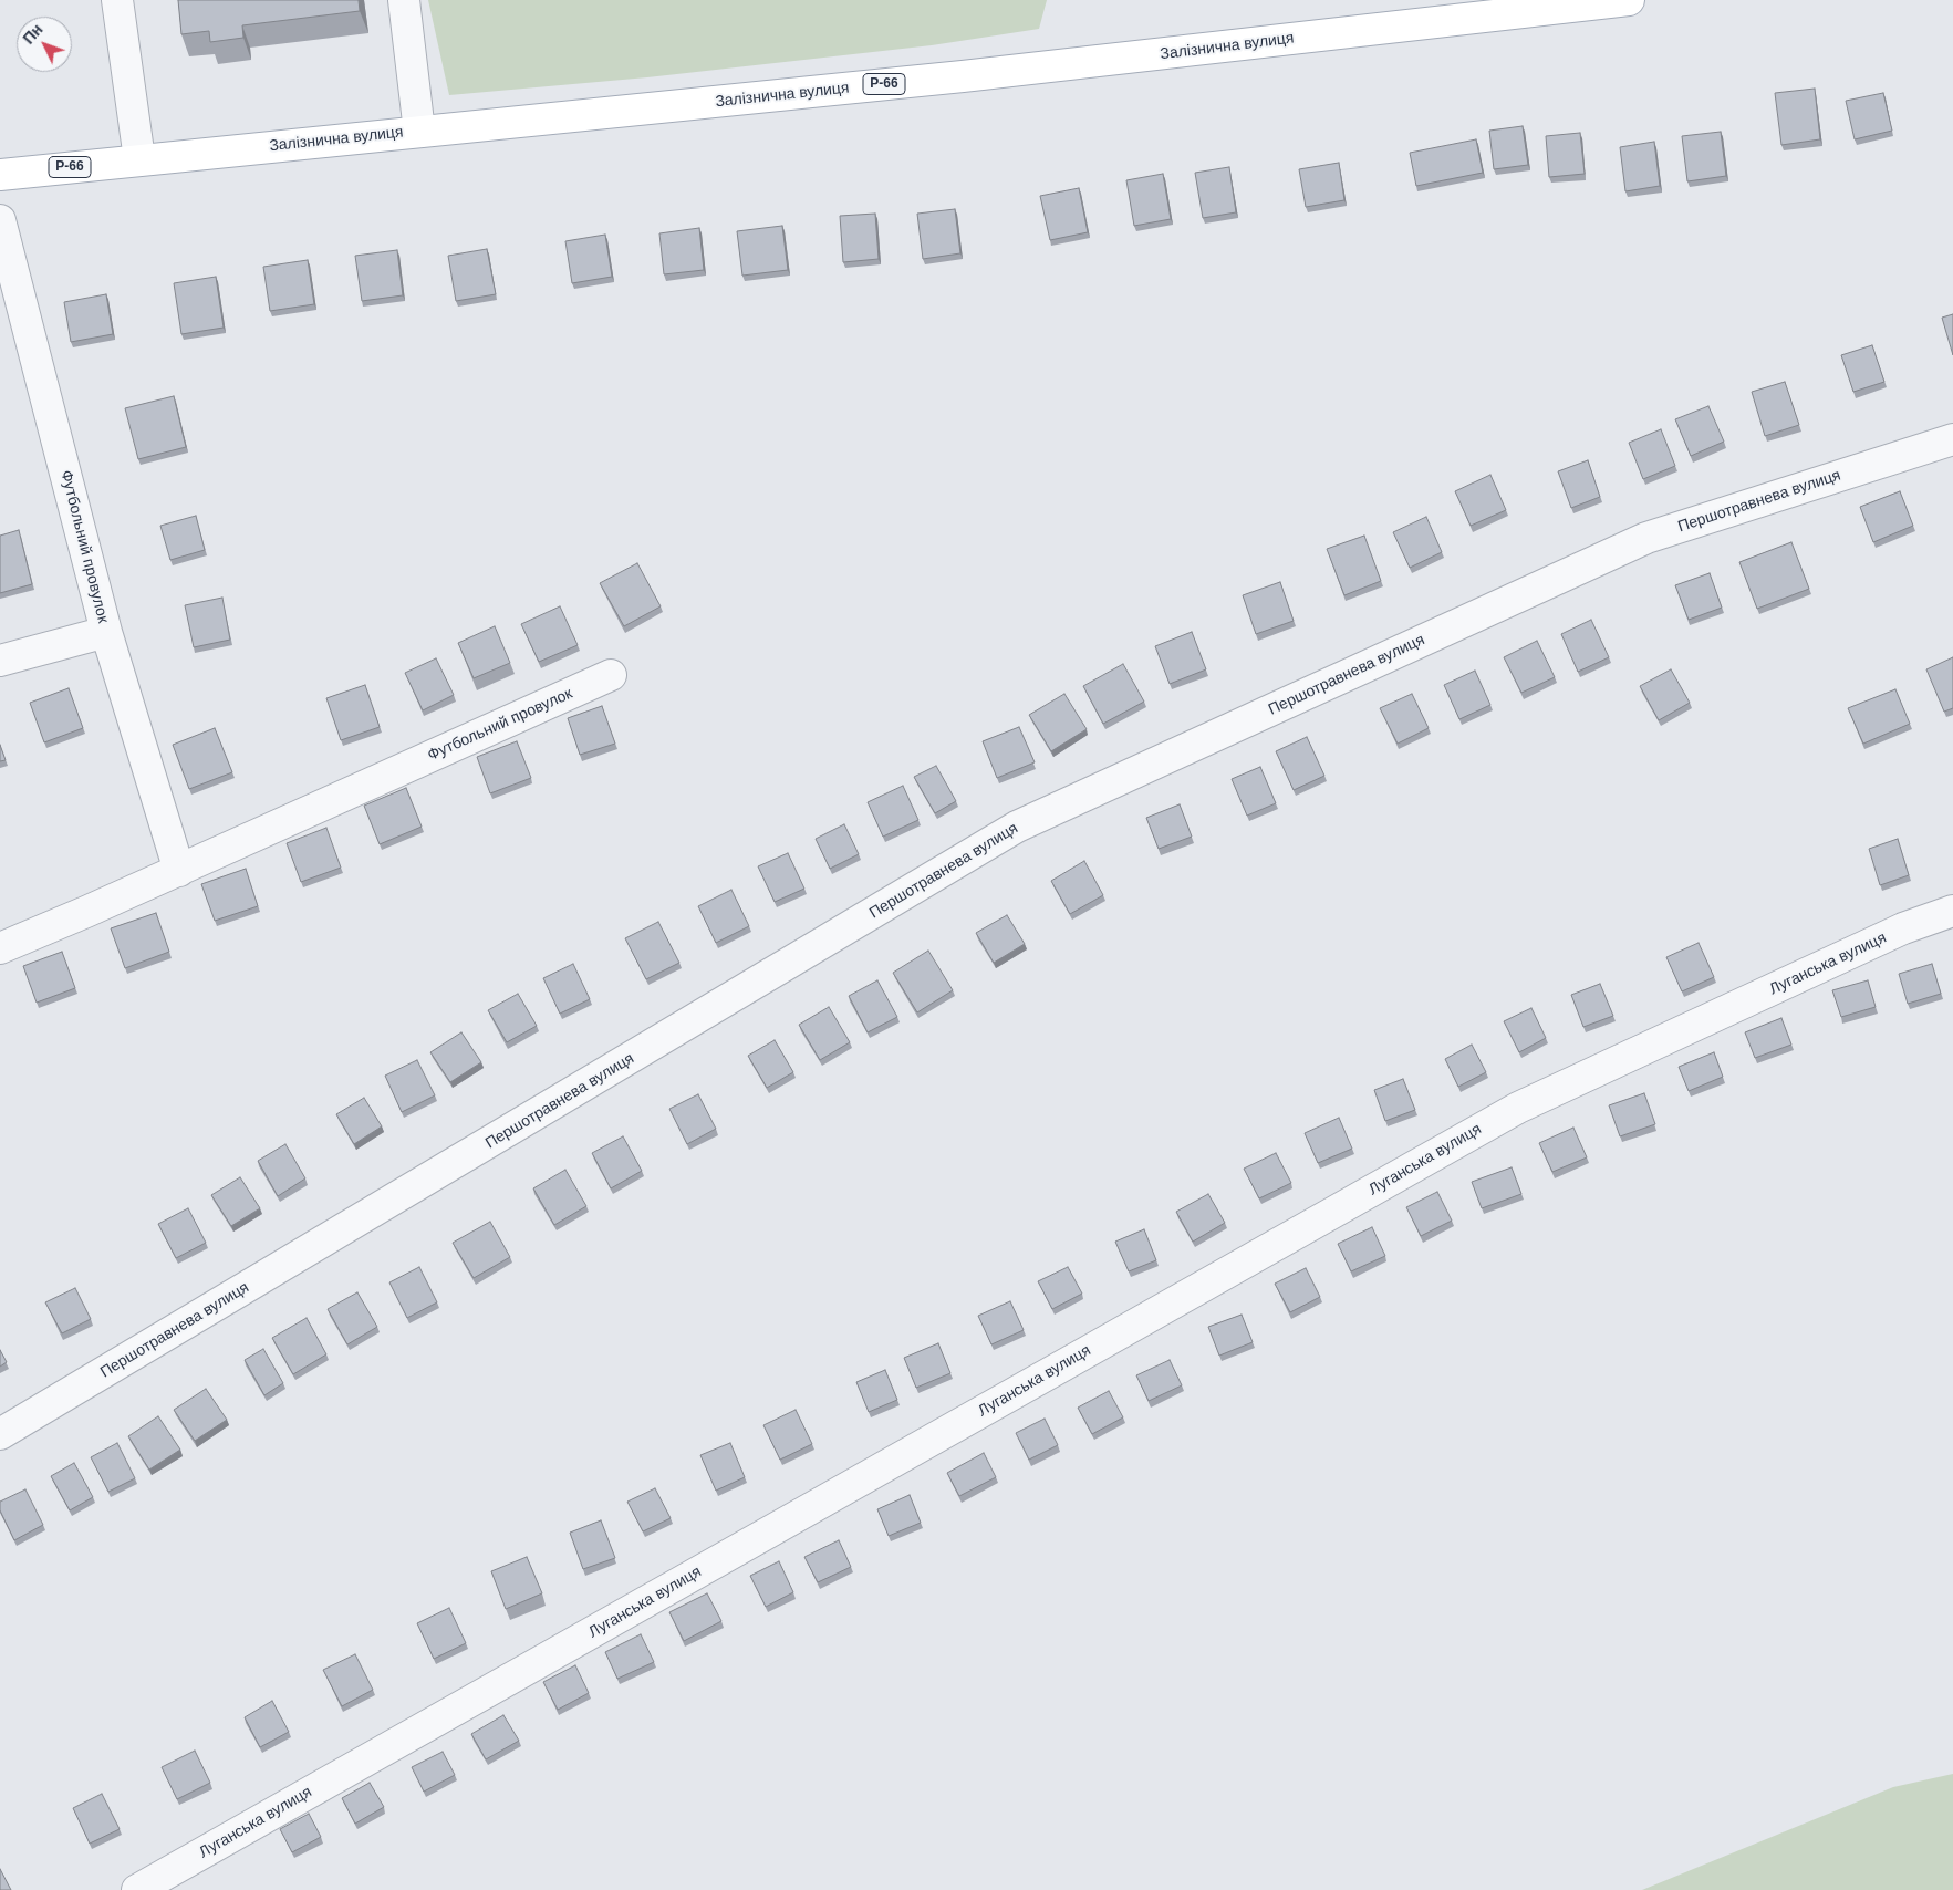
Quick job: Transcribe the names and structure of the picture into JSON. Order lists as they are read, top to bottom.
{
  "streets": {
    "main road": ["Залізнична вулиця", "Р-66"],
    "street": ["Першотравнева вулиця", "Футбольний провулок", "Луганська вулиця"]
  },
  "north": "top left"
}
